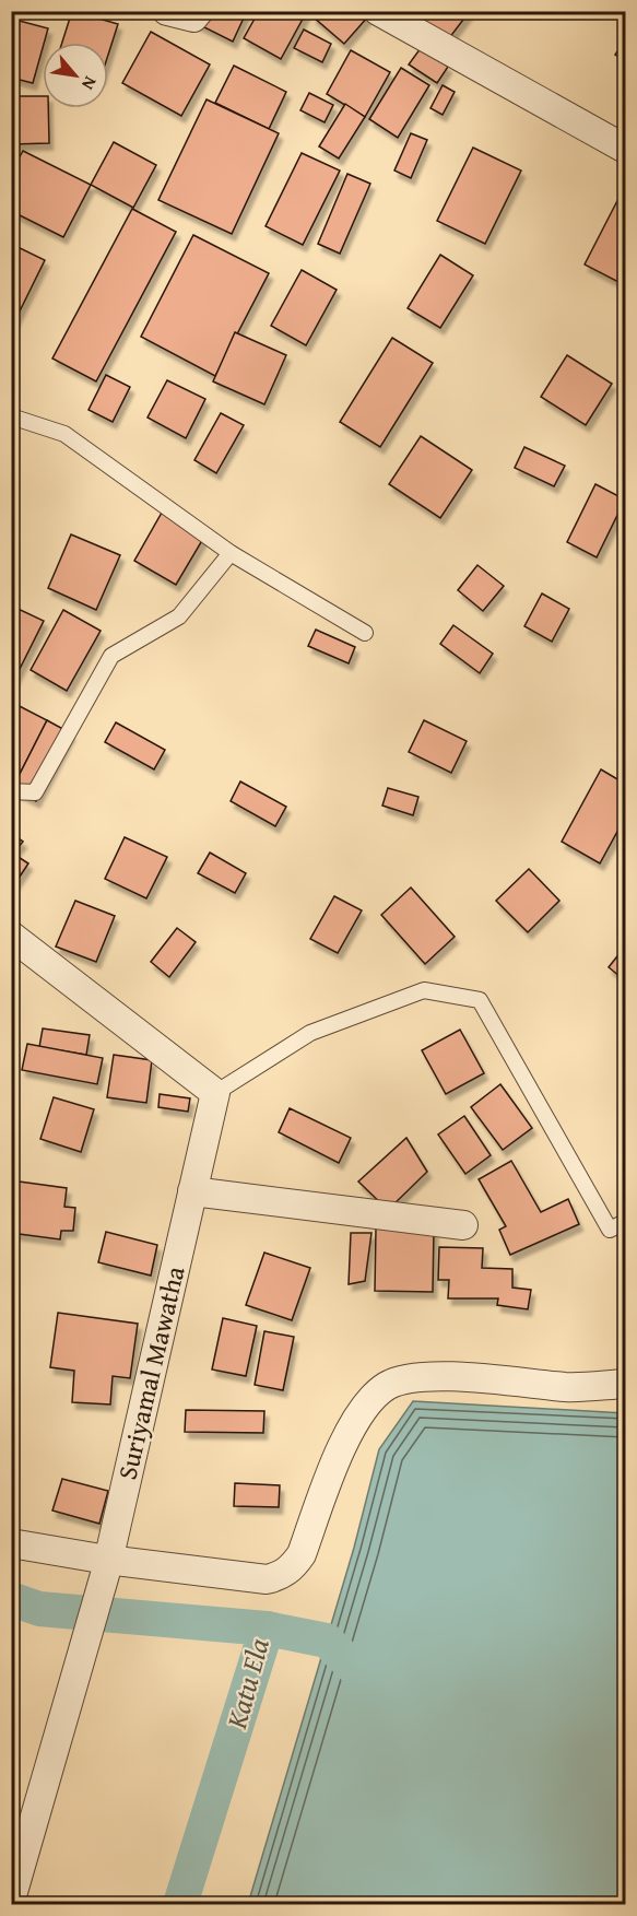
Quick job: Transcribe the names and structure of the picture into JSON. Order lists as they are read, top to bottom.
{
  "streets": {
    "street": ["Suriyamal Mawatha"]
  },
  "water": ["Katu Ela"],
  "north": "bottom right"
}
